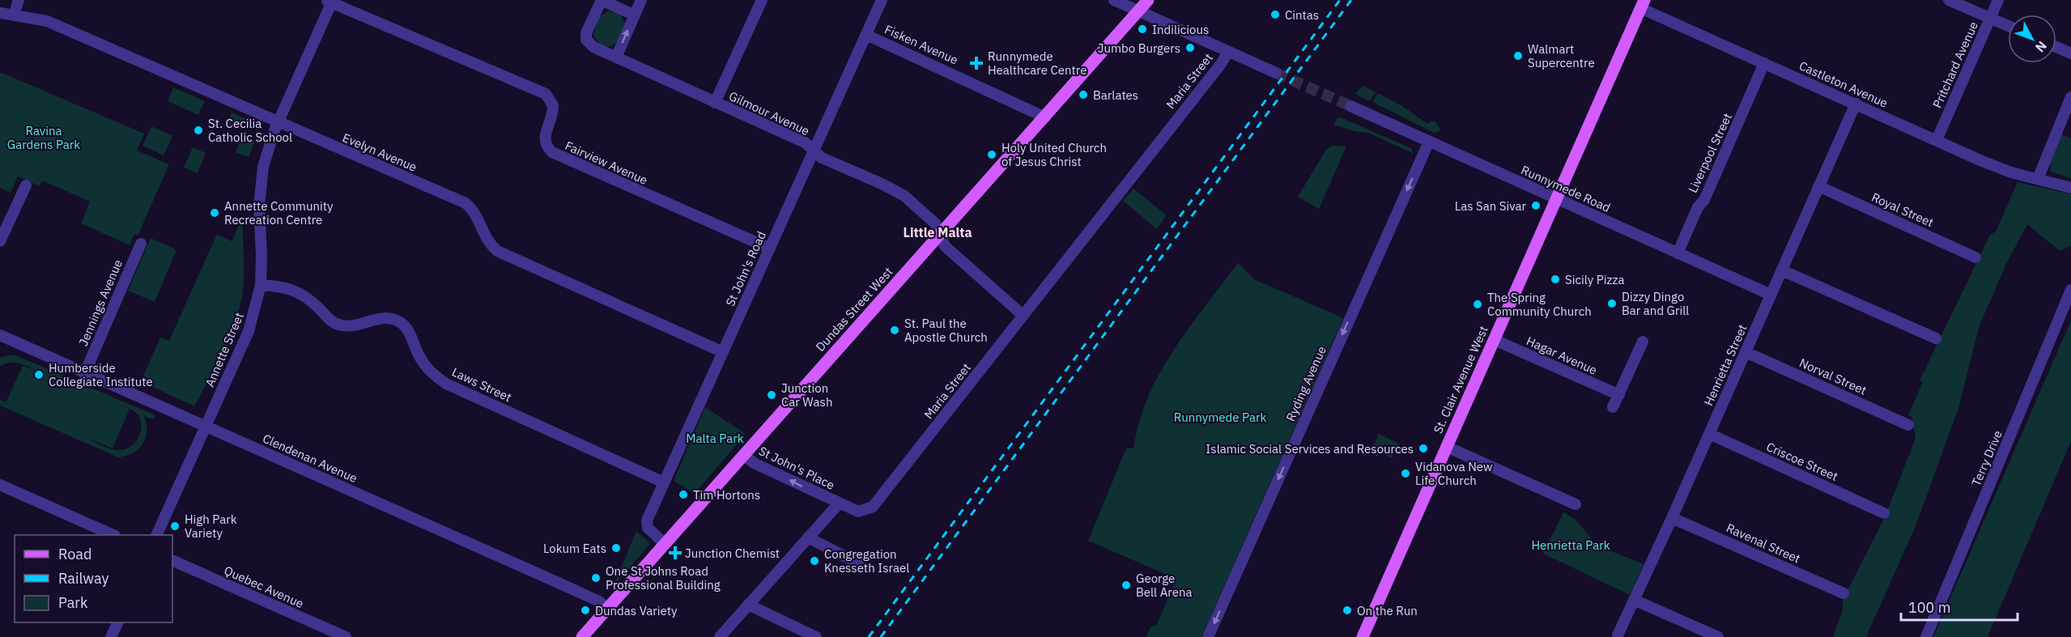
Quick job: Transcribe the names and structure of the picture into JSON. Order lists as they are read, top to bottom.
{
  "streets": {
    "main road": ["Dundas Street West", "St. Clair Avenue West"],
    "street": [
      "Fisken Avenue",
      "Pritchard Avenue",
      "Maria Street",
      "Castleton Avenue",
      "Gilmour Avenue",
      "Evelyn Avenue",
      "Liverpool Street",
      "Fairview Avenue",
      "Runnymede Road",
      "Royal Street",
      "St John's Road",
      "Jennings Avenue",
      "Annette Street",
      "Hagar Avenue",
      "Henrietta Street",
      "Norval Street",
      "Ryding Avenue",
      "Laws Street",
      "Clendenan Avenue",
      "Terry Drive",
      "Criscoe Street",
      "St John's Place",
      "Ravenal Street",
      "Quebec Avenue"
    ]
  },
  "crossings": [
    ["Fisken Avenue", "St John's Road"],
    ["Fisken Avenue", "Dundas Street West"],
    ["Pritchard Avenue", "Castleton Avenue"],
    ["Maria Street", "Gilmour Avenue"],
    ["Maria Street", "St John's Place"],
    ["Castleton Avenue", "Liverpool Street"],
    ["Castleton Avenue", "Henrietta Street"],
    ["Castleton Avenue", "St. Clair Avenue West"],
    ["Gilmour Avenue", "St John's Road"],
    ["Gilmour Avenue", "Dundas Street West"],
    ["Evelyn Avenue", "St John's Road"],
    ["Evelyn Avenue", "Annette Street"],
    ["Liverpool Street", "Runnymede Road"],
    ["Fairview Avenue", "St John's Road"],
    ["Fairview Avenue", "Annette Street"],
    ["Runnymede Road", "Henrietta Street"],
    ["Runnymede Road", "St. Clair Avenue West"],
    ["Runnymede Road", "Ryding Avenue"],
    ["Royal Street", "Henrietta Street"],
    ["St John's Road", "Dundas Street West"],
    ["St John's Road", "Laws Street"],
    ["Jennings Avenue", "Clendenan Avenue"],
    ["Dundas Street West", "Clendenan Avenue"],
    ["Dundas Street West", "St John's Place"],
    ["Annette Street", "Laws Street"],
    ["Annette Street", "Clendenan Avenue"],
    ["Hagar Avenue", "St. Clair Avenue West"],
    ["Henrietta Street", "Norval Street"],
    ["Henrietta Street", "Criscoe Street"],
    ["Henrietta Street", "Ravenal Street"]
  ],
  "one_way": ["Ryding Avenue", "St John's Place"],
  "districts": ["Little Malta"],
  "parks": [
    "Ravina Gardens Park",
    "Runnymede Park",
    "Malta Park",
    "Henrietta Park"
  ],
  "places": {
    "other": [
      "Cintas",
      "Indilicious",
      "Jumbo Burgers",
      "Walmart Supercentre",
      "Barlates",
      "St. Cecilia Catholic School",
      "Holy United Church of Jesus Christ",
      "Las San Sivar",
      "Annette Community Recreation Centre",
      "Sicily Pizza",
      "Dizzy Dingo Bar and Grill",
      "The Spring Community Church",
      "St. Paul the Apostle Church",
      "Humberside Collegiate Institute",
      "Junction Car Wash",
      "Islamic Social Services and Resources",
      "Vidanova New Life Church",
      "Tim Hortons",
      "High Park Variety",
      "Lokum Eats",
      "Congregation Knesseth Israel",
      "One St Johns Road Professional Building",
      "George Bell Arena",
      "Dundas Variety",
      "On the Run"
    ],
    "health": ["Runnymede Healthcare Centre", "Junction Chemist"]
  },
  "legend": ["Road", "Railway", "Park"],
  "scale_bar": "100 m",
  "north": "bottom right"
}
